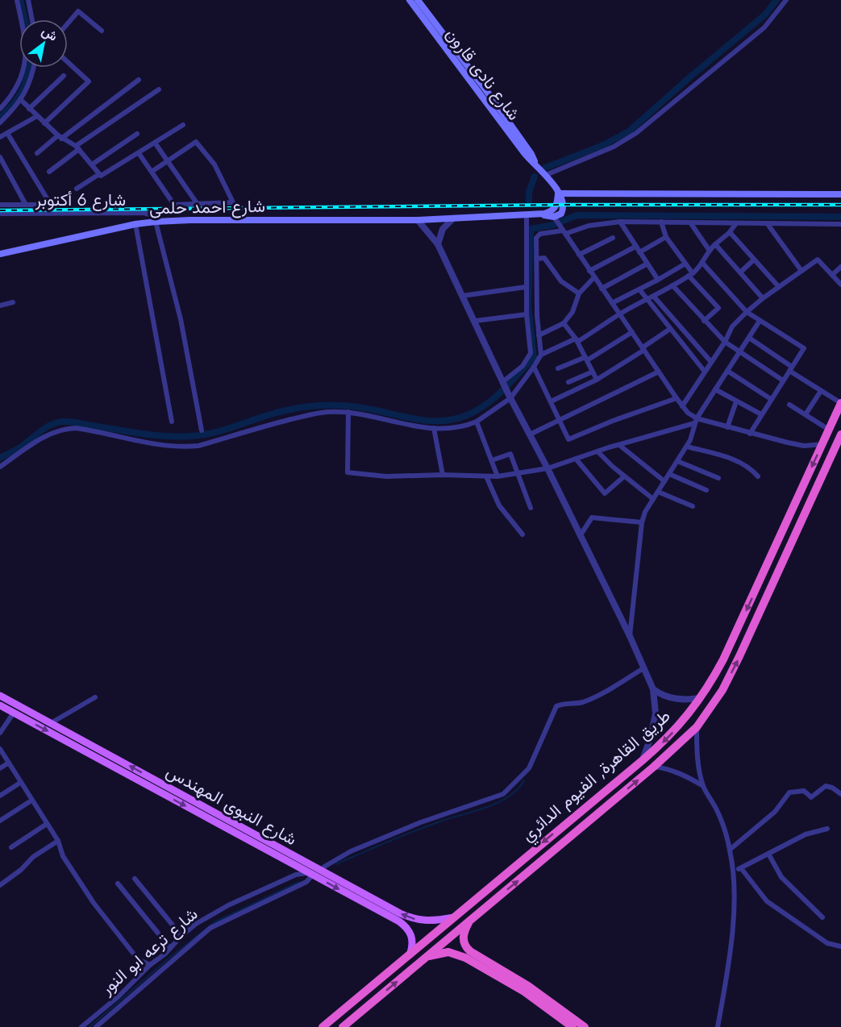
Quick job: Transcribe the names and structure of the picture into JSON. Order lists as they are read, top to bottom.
{
  "streets": {
    "highway": ["طريق القاهرة, الفيوم الدائري"],
    "main road": ["شارع نادى قارون", "شارع احمد حلمى", "شارع النبوى المهندس"],
    "street": ["شارع 6 أكتوبر", "شارع ترعه ابو النور"]
  },
  "crossings": [
    ["شارع نادى قارون", "شارع احمد حلمى"],
    ["شارع 6 أكتوبر", "شارع احمد حلمى"],
    ["طريق القاهرة, الفيوم الدائري", "شارع النبوى المهندس"],
    ["شارع النبوى المهندس", "شارع ترعه ابو النور"]
  ],
  "north": "top right"
}
